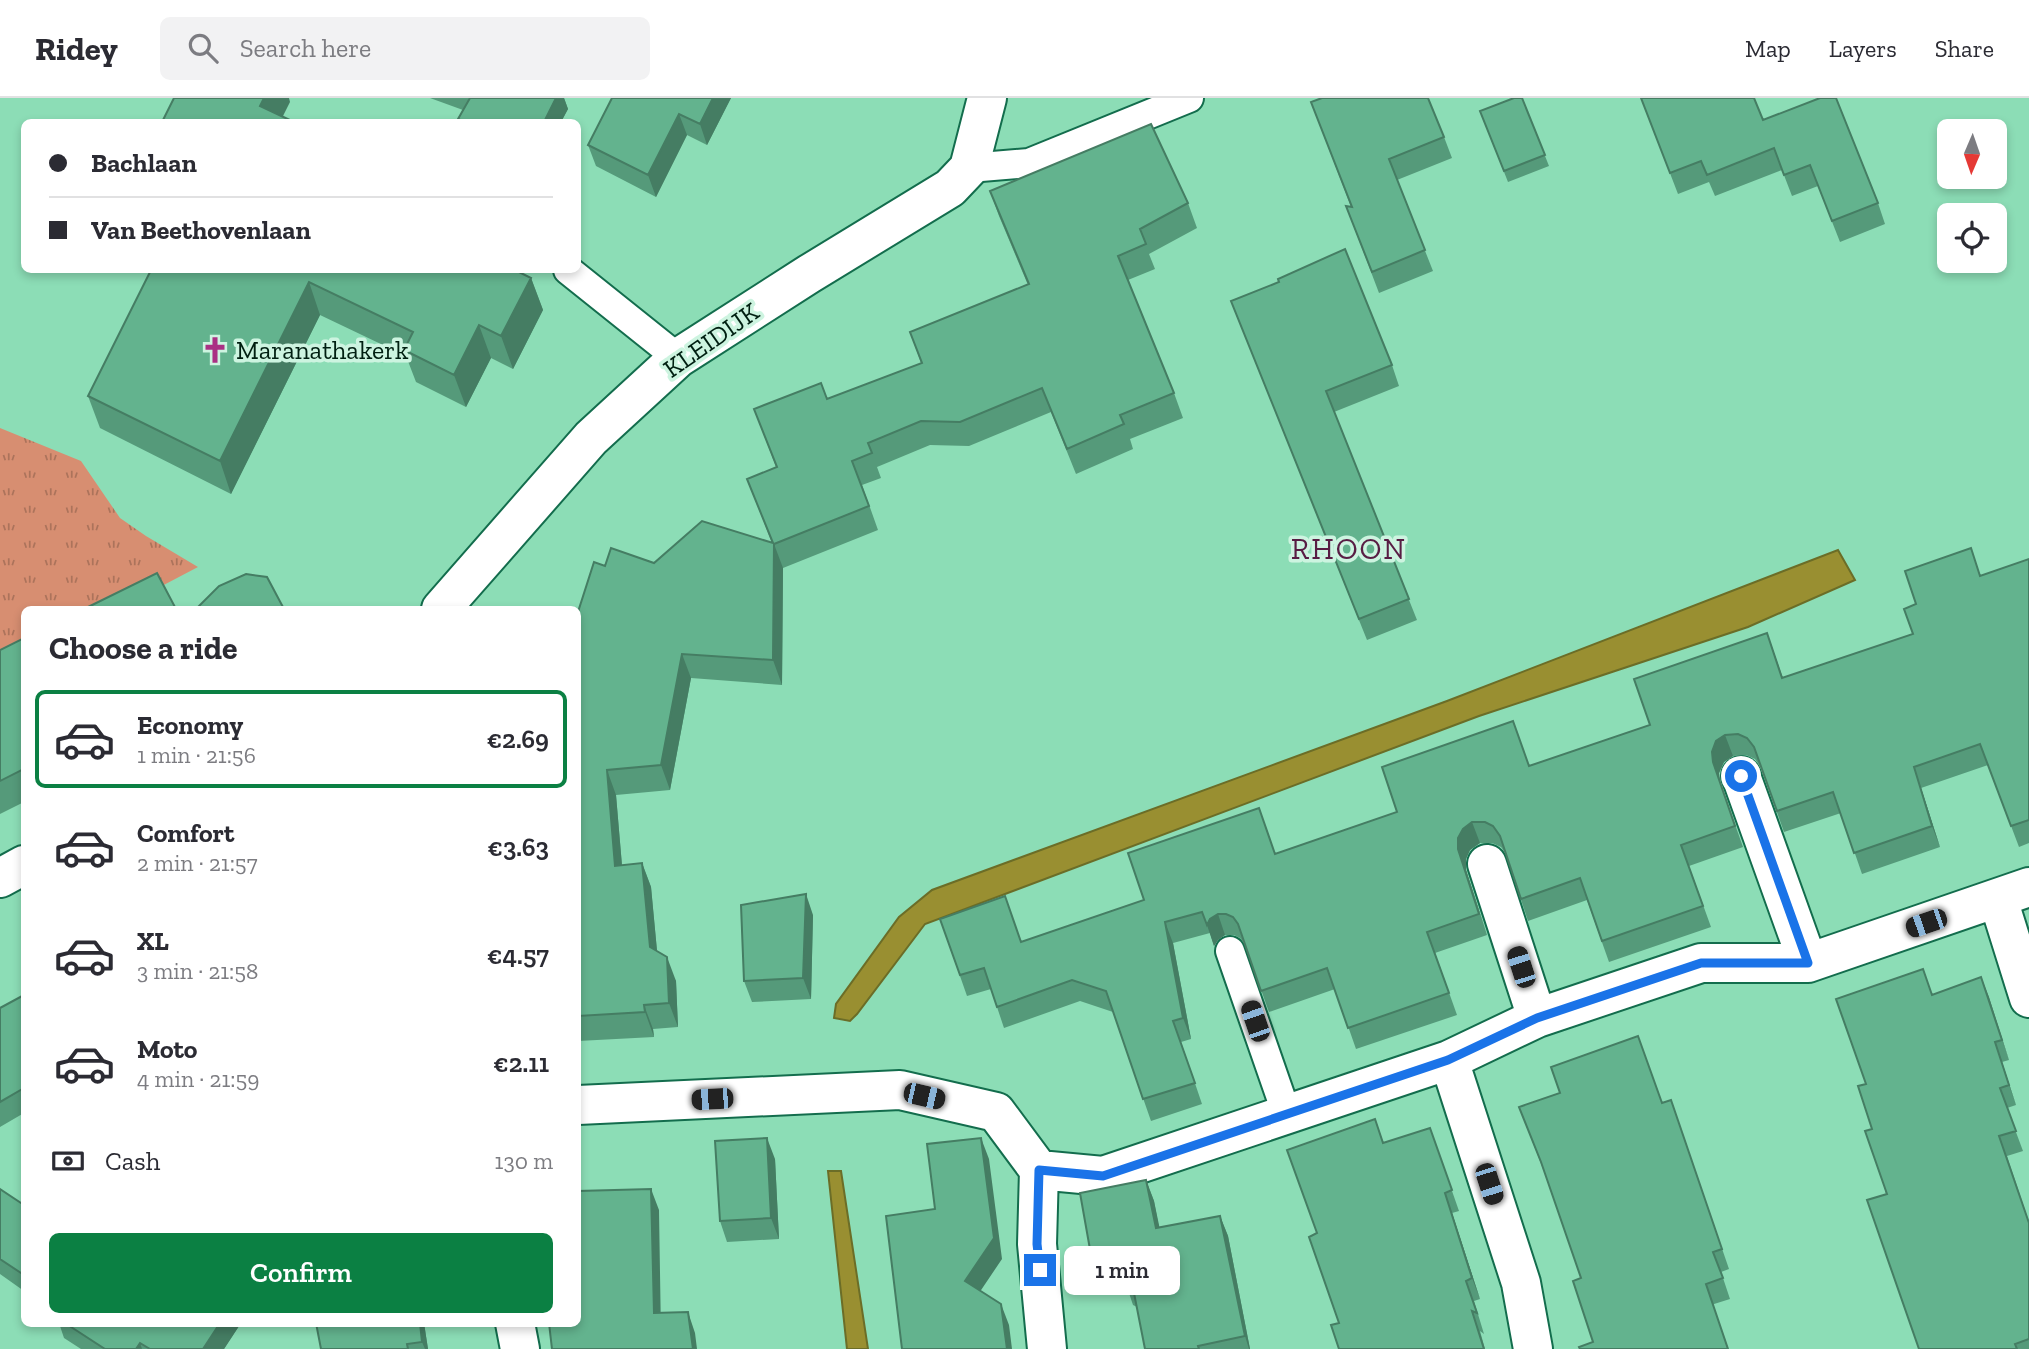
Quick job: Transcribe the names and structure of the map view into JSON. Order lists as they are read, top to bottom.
{
  "streets": {
    "street": ["KLEIDIJK"]
  },
  "districts": ["RHOON"],
  "places": {
    "church": ["Maranathakerk"]
  },
  "north": "bottom",
  "page": {
    "header": "Ridey",
    "search": "Search here",
    "nav": ["Map", "Layers", "Share"],
    "banner": ["Bachlaan", "Van Beethovenlaan"],
    "heading": "Choose a ride",
    "list": [
      {
        "name": "Economy",
        "note": "1 min · 21:56",
        "value": "€2.69"
      },
      {
        "name": "Comfort",
        "note": "2 min · 21:57",
        "value": "€3.63"
      },
      {
        "name": "XL",
        "note": "3 min · 21:58",
        "value": "€4.57"
      },
      {
        "name": "Moto",
        "note": "4 min · 21:59",
        "value": "€2.11"
      }
    ],
    "pay": ["Cash", "130 m"],
    "buttons": "Confirm",
    "bubble": "1 min"
  }
}
